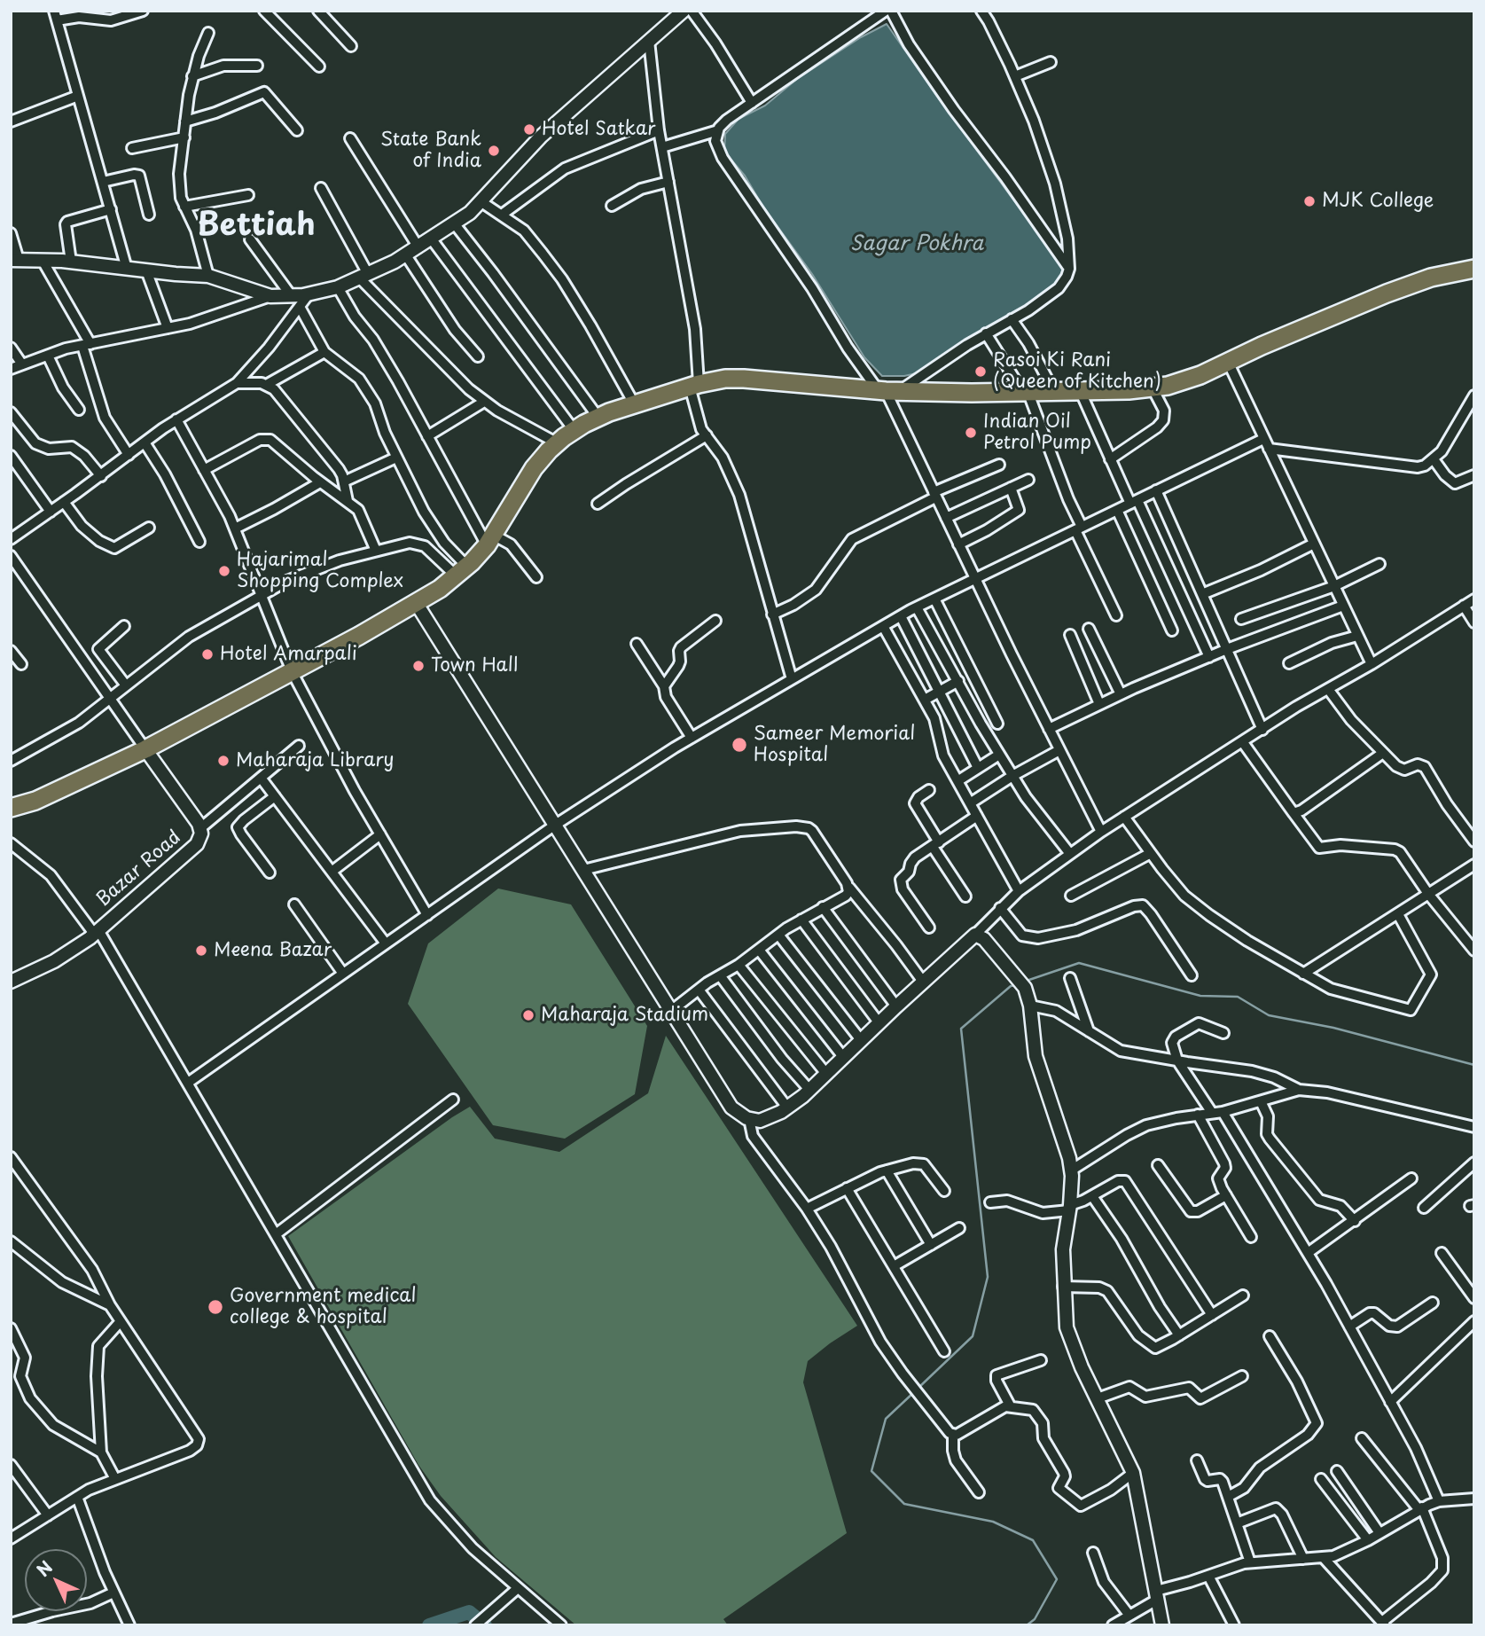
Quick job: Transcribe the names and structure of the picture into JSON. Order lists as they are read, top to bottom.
{
  "streets": {
    "street": ["Bazar Road"]
  },
  "districts": ["Bettiah"],
  "water": ["Sagar Pokhra"],
  "places": [
    "Hotel Satkar",
    "State Bank of India",
    "MJK College",
    "Rasoi Ki Rani (Queen of Kitchen)",
    "Indian Oil Petrol Pump",
    "Hajarimal Shopping Complex",
    "Hotel Amarpali",
    "Town Hall",
    "Sameer Memorial Hospital",
    "Maharaja Library",
    "Meena Bazar",
    "Maharaja Stadium",
    "Government medical college & hospital"
  ],
  "north": "top left"
}
